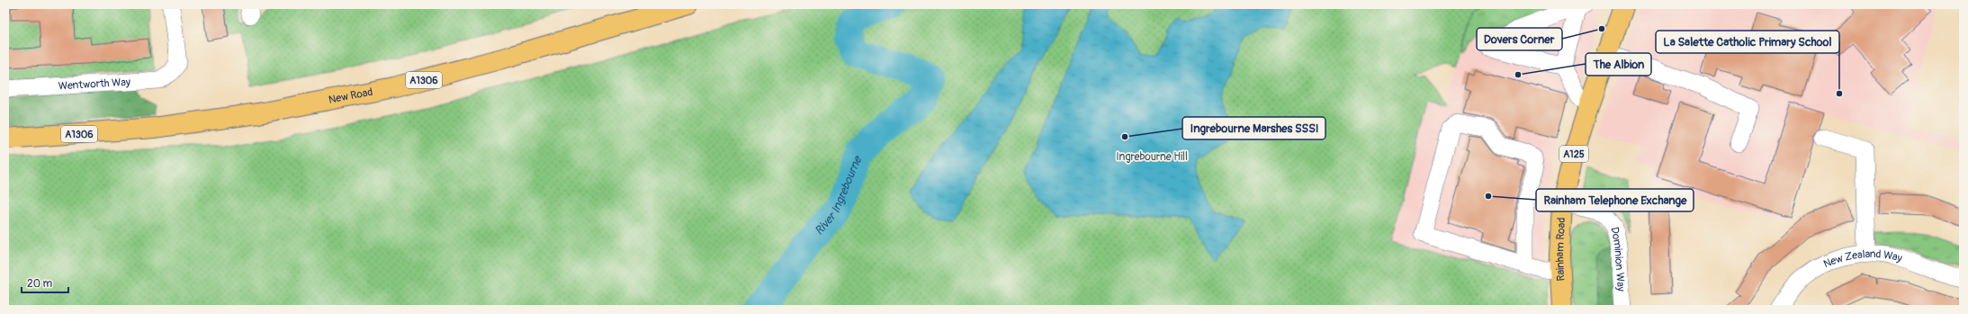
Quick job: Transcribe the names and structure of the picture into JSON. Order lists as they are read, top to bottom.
{
  "streets": {
    "main road": [
      "A1306",
      "New Road",
      "A125",
      "Rainham Road"
    ],
    "street": ["Wentworth Way", "Dominion Way", "New Zealand Way"]
  },
  "crossings": [
    ["Rainham Road", "Dominion Way"]
  ],
  "water": ["River Ingrebourne"],
  "parks": ["Ingrebourne Hill"],
  "places": [
    "Dovers Corner",
    "The Albion",
    "La Salette Catholic Primary School",
    "Ingrebourne Marshes SSSI",
    "Rainham Telephone Exchange"
  ],
  "scale_bar": "20 m"
}
